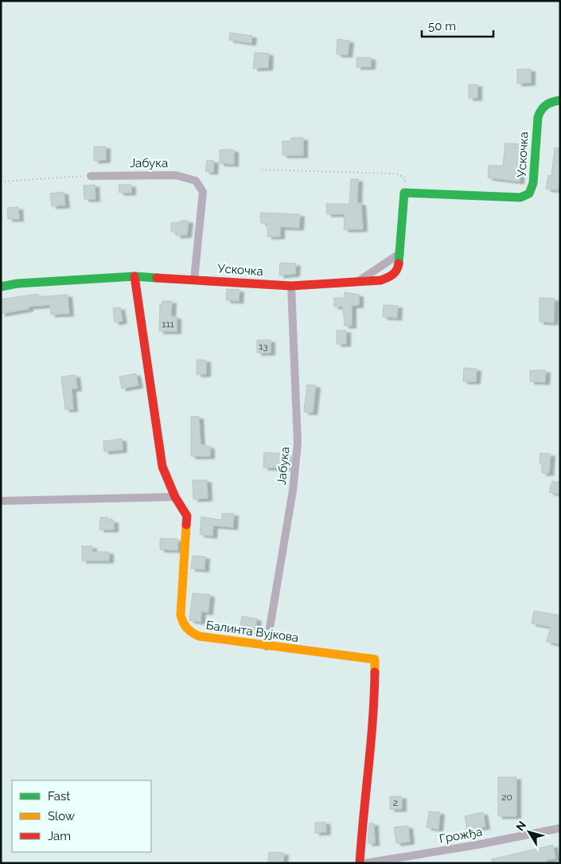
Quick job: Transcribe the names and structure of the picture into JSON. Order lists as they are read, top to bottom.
{
  "streets": {
    "street": [
      "Ускочка",
      "Јабука",
      "Балинта Вујкова",
      "Грожђа"
    ]
  },
  "crossings": [
    ["Ускочка", "Јабука"],
    ["Јабука", "Балинта Вујкова"]
  ],
  "house_numbers": [
    "111",
    "13",
    "20",
    "2"
  ],
  "legend": ["Fast", "Slow", "Jam"],
  "scale_bar": "50 m",
  "north": "top left"
}
